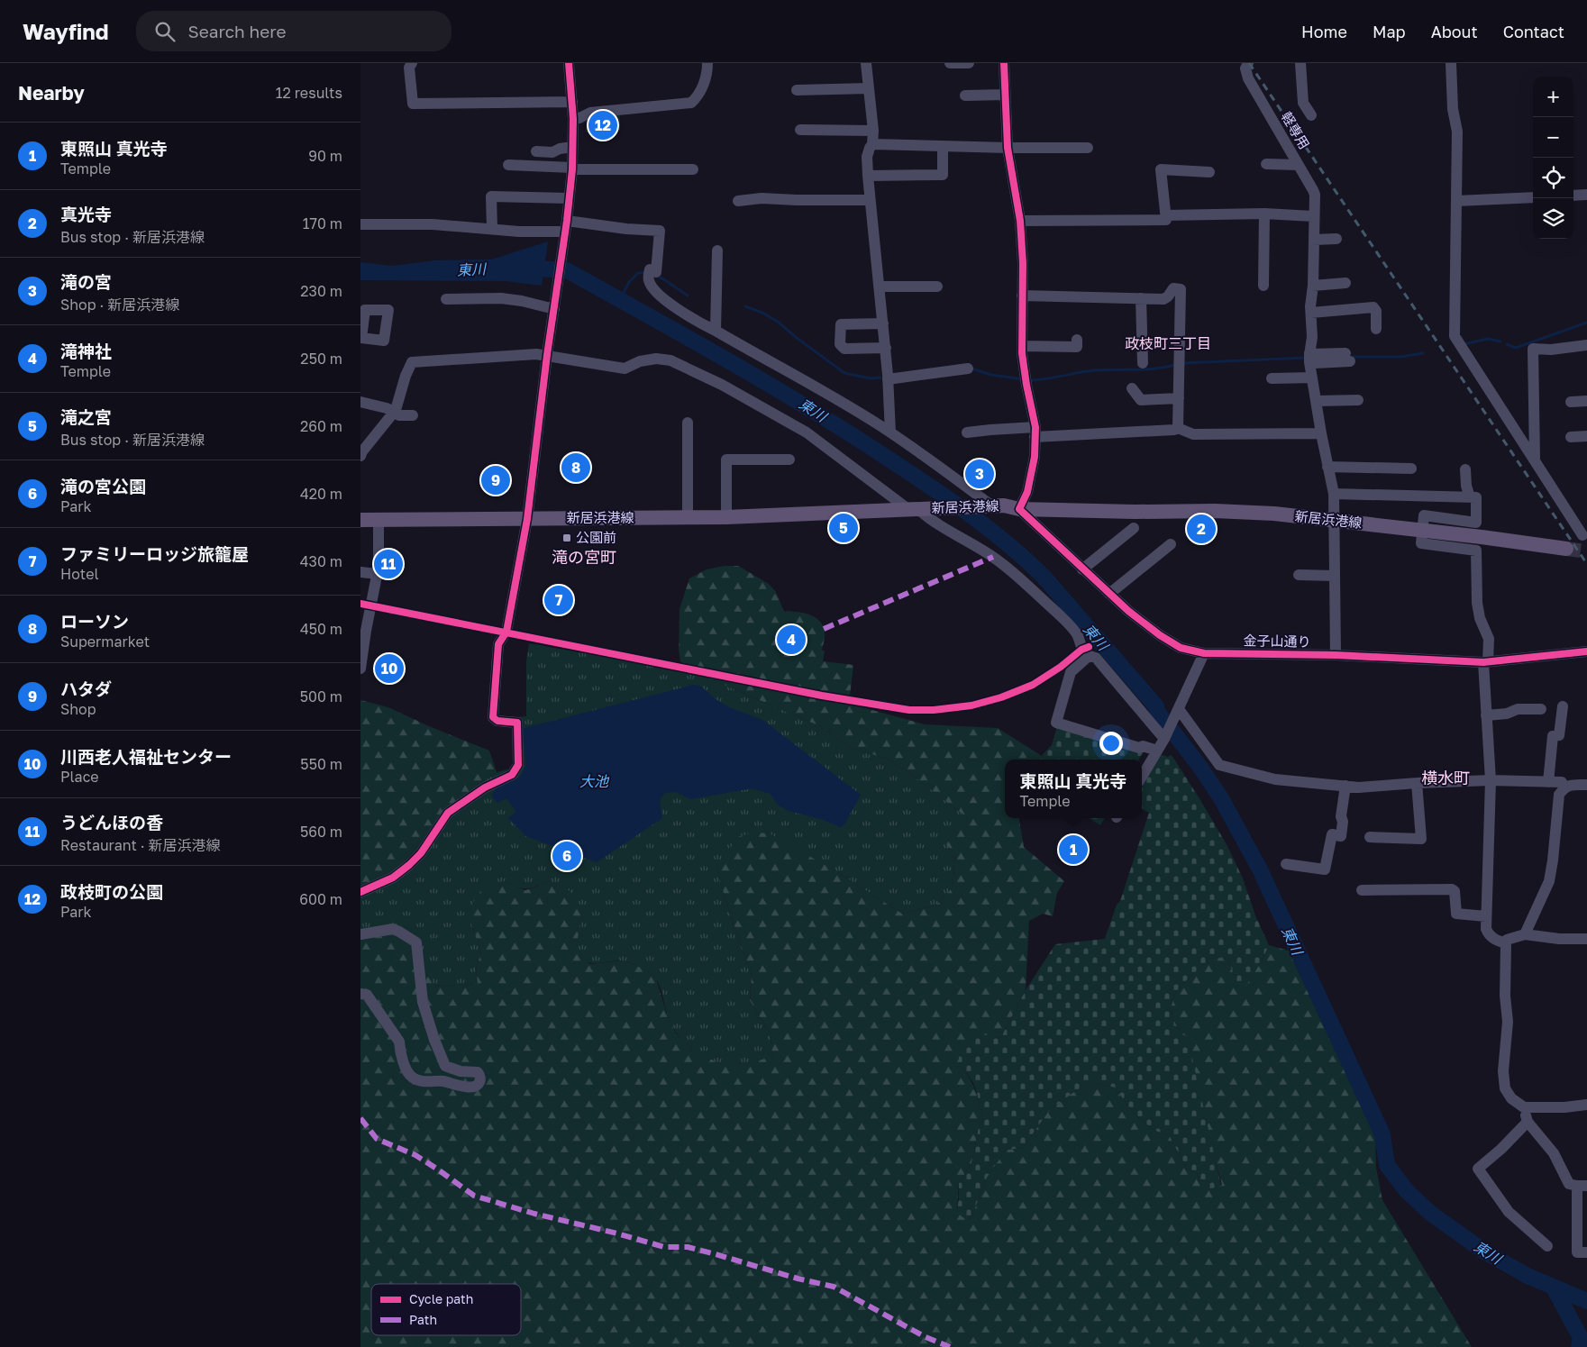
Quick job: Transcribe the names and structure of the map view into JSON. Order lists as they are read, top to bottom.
{
  "streets": {
    "main road": ["新居浜港線"],
    "street": ["軽専用", "金子山通り"]
  },
  "crossings": [
    ["軽専用", "新居浜港線"],
    ["軽専用", "金子山通り"],
    ["新居浜港線", "金子山通り"]
  ],
  "districts": ["政枝町三丁目", "滝の宮町", "横水町"],
  "water": ["東川", "大池"],
  "places": {
    "transit": ["公園前"]
  },
  "legend": ["Cycle path", "Path"],
  "page": {
    "header": "Wayfind",
    "search": "Search here",
    "nav": [
      "Home",
      "Map",
      "About",
      "Contact"
    ],
    "heading": ["Nearby", "12 results"],
    "map_buttons": ["+", "−"],
    "pins": [
      "12",
      "8",
      "3",
      "9",
      "5",
      "2",
      "11",
      "7",
      "4",
      "10",
      "1",
      "6"
    ],
    "list": [
      {
        "mark": "1",
        "name": "東照山 真光寺",
        "note": "Temple",
        "value": "90 m"
      },
      {
        "mark": "2",
        "name": "真光寺",
        "note": "Bus stop · 新居浜港線",
        "value": "170 m"
      },
      {
        "mark": "3",
        "name": "滝の宮",
        "note": "Shop · 新居浜港線",
        "value": "230 m"
      },
      {
        "mark": "4",
        "name": "滝神社",
        "note": "Temple",
        "value": "250 m"
      },
      {
        "mark": "5",
        "name": "滝之宮",
        "note": "Bus stop · 新居浜港線",
        "value": "260 m"
      },
      {
        "mark": "6",
        "name": "滝の宮公園",
        "note": "Park",
        "value": "420 m"
      },
      {
        "mark": "7",
        "name": "ファミリーロッジ旅籠屋",
        "note": "Hotel",
        "value": "430 m"
      },
      {
        "mark": "8",
        "name": "ローソン",
        "note": "Supermarket",
        "value": "450 m"
      },
      {
        "mark": "9",
        "name": "ハタダ",
        "note": "Shop",
        "value": "500 m"
      },
      {
        "mark": "10",
        "name": "川西老人福祉センター",
        "note": "Place",
        "value": "550 m"
      },
      {
        "mark": "11",
        "name": "うどんほの香",
        "note": "Restaurant · 新居浜港線",
        "value": "560 m"
      },
      {
        "mark": "12",
        "name": "政枝町の公園",
        "note": "Park",
        "value": "600 m"
      }
    ],
    "popup": ["東照山 真光寺", "Temple"]
  }
}
